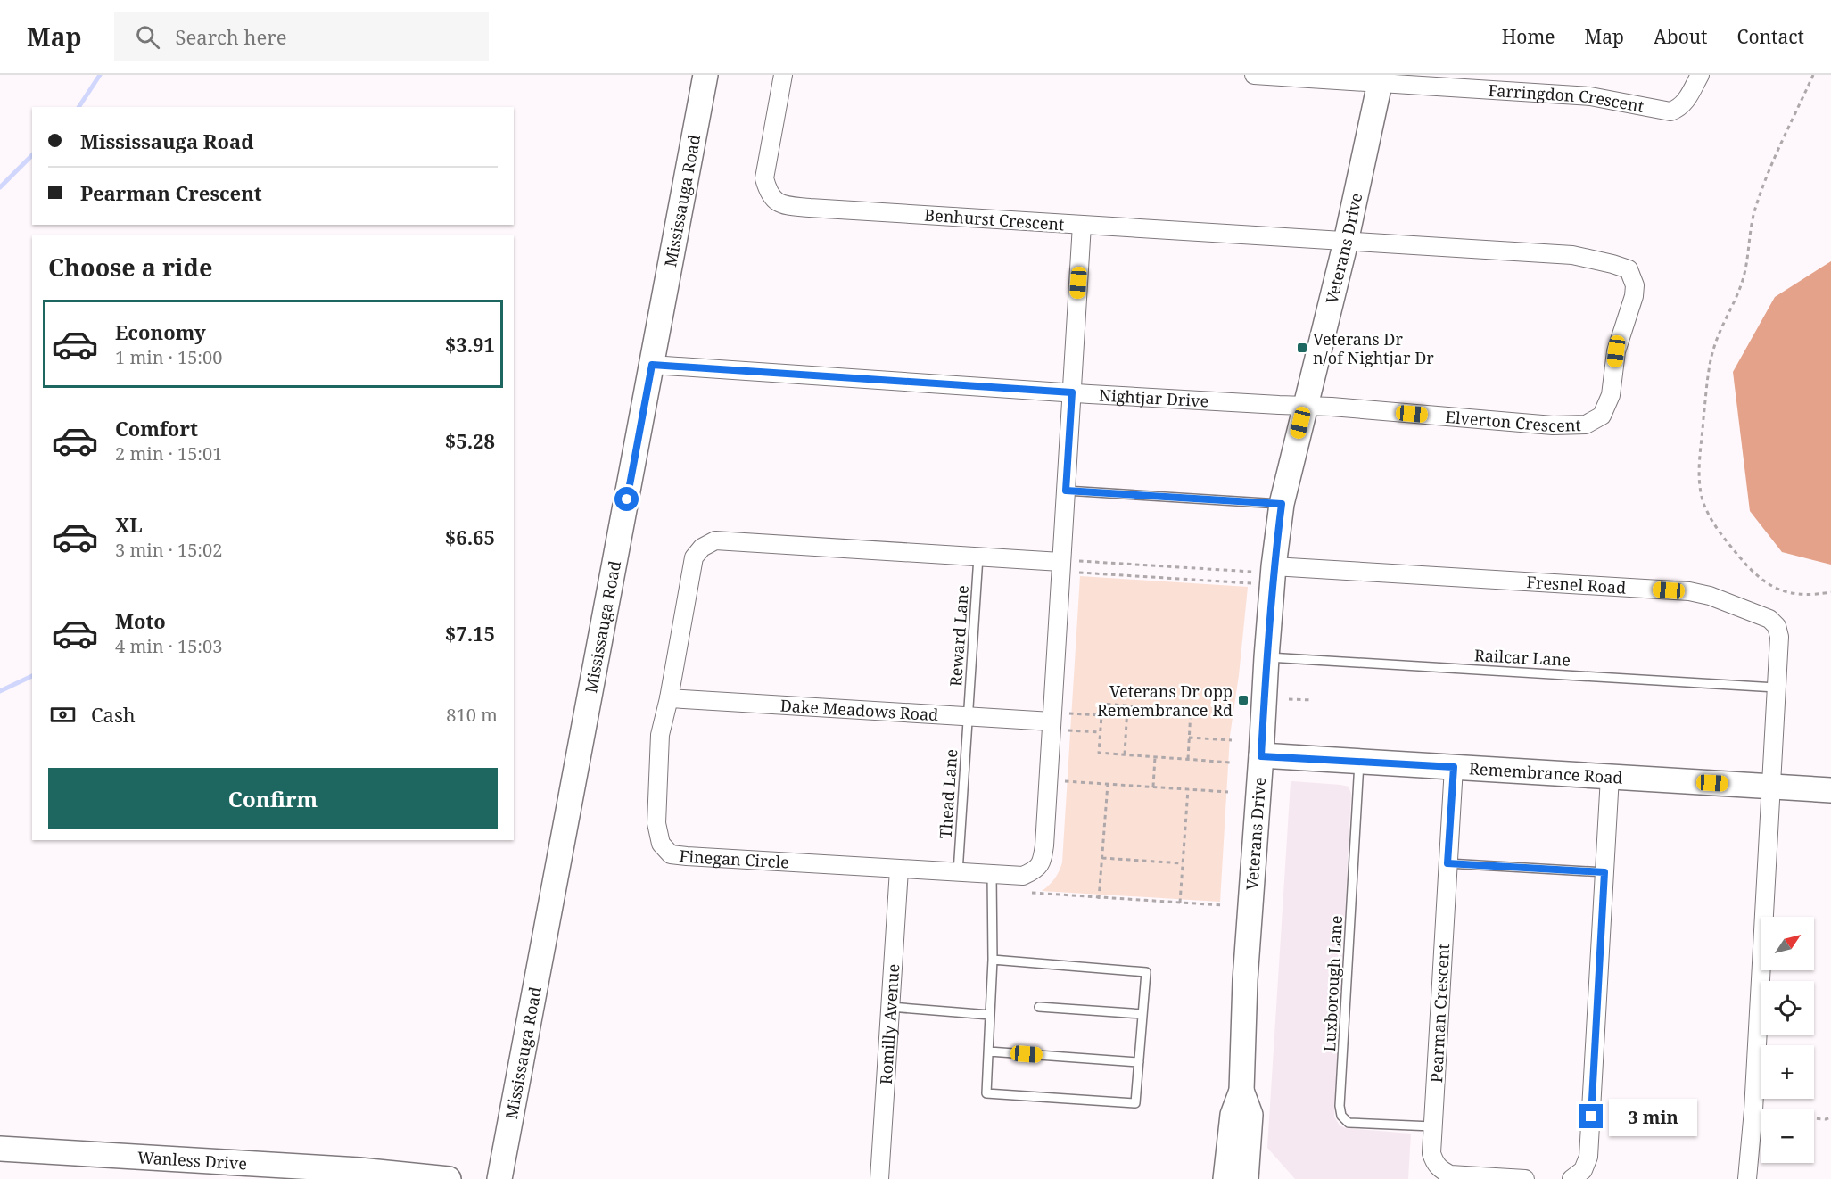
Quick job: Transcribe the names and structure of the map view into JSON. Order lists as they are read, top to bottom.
{
  "streets": {
    "street": [
      "Farringdon Crescent",
      "Mississauga Road",
      "Benhurst Crescent",
      "Veterans Drive",
      "Nightjar Drive",
      "Elverton Crescent",
      "Fresnel Road",
      "Dake Meadows Road",
      "Remembrance Road",
      "Finegan Circle",
      "Pearman Crescent",
      "Romilly Avenue",
      "Wanless Drive"
    ],
    "lane": [
      "Reward Lane",
      "Railcar Lane",
      "Thead Lane",
      "Luxborough Lane"
    ]
  },
  "crossings": [
    ["Farringdon Crescent", "Veterans Drive"],
    ["Mississauga Road", "Nightjar Drive"],
    ["Benhurst Crescent", "Veterans Drive"],
    ["Benhurst Crescent", "Elverton Crescent"],
    ["Benhurst Crescent", "Finegan Circle"],
    ["Veterans Drive", "Nightjar Drive"],
    ["Veterans Drive", "Elverton Crescent"],
    ["Veterans Drive", "Fresnel Road"],
    ["Veterans Drive", "Railcar Lane"],
    ["Veterans Drive", "Remembrance Road"],
    ["Nightjar Drive", "Elverton Crescent"],
    ["Nightjar Drive", "Finegan Circle"],
    ["Fresnel Road", "Railcar Lane"],
    ["Fresnel Road", "Remembrance Road"],
    ["Reward Lane", "Dake Meadows Road"],
    ["Reward Lane", "Thead Lane"],
    ["Reward Lane", "Finegan Circle"],
    ["Dake Meadows Road", "Thead Lane"],
    ["Dake Meadows Road", "Finegan Circle"],
    ["Remembrance Road", "Luxborough Lane"],
    ["Remembrance Road", "Pearman Crescent"],
    ["Thead Lane", "Finegan Circle"],
    ["Finegan Circle", "Romilly Avenue"],
    ["Luxborough Lane", "Pearman Crescent"]
  ],
  "places": {
    "transit": ["Veterans Dr n/of Nightjar Dr", "Veterans Dr opp Remembrance Rd"]
  },
  "north": "top right",
  "page": {
    "header": "Map",
    "search": "Search here",
    "nav": [
      "Home",
      "Map",
      "About",
      "Contact"
    ],
    "banner": ["Mississauga Road", "Pearman Crescent"],
    "heading": "Choose a ride",
    "list": [
      {
        "name": "Economy",
        "note": "1 min · 15:00",
        "value": "$3.91"
      },
      {
        "name": "Comfort",
        "note": "2 min · 15:01",
        "value": "$5.28"
      },
      {
        "name": "XL",
        "note": "3 min · 15:02",
        "value": "$6.65"
      },
      {
        "name": "Moto",
        "note": "4 min · 15:03",
        "value": "$7.15"
      }
    ],
    "pay": ["Cash", "810 m"],
    "buttons": "Confirm",
    "map_buttons": ["+", "−"],
    "bubble": "3 min"
  }
}
